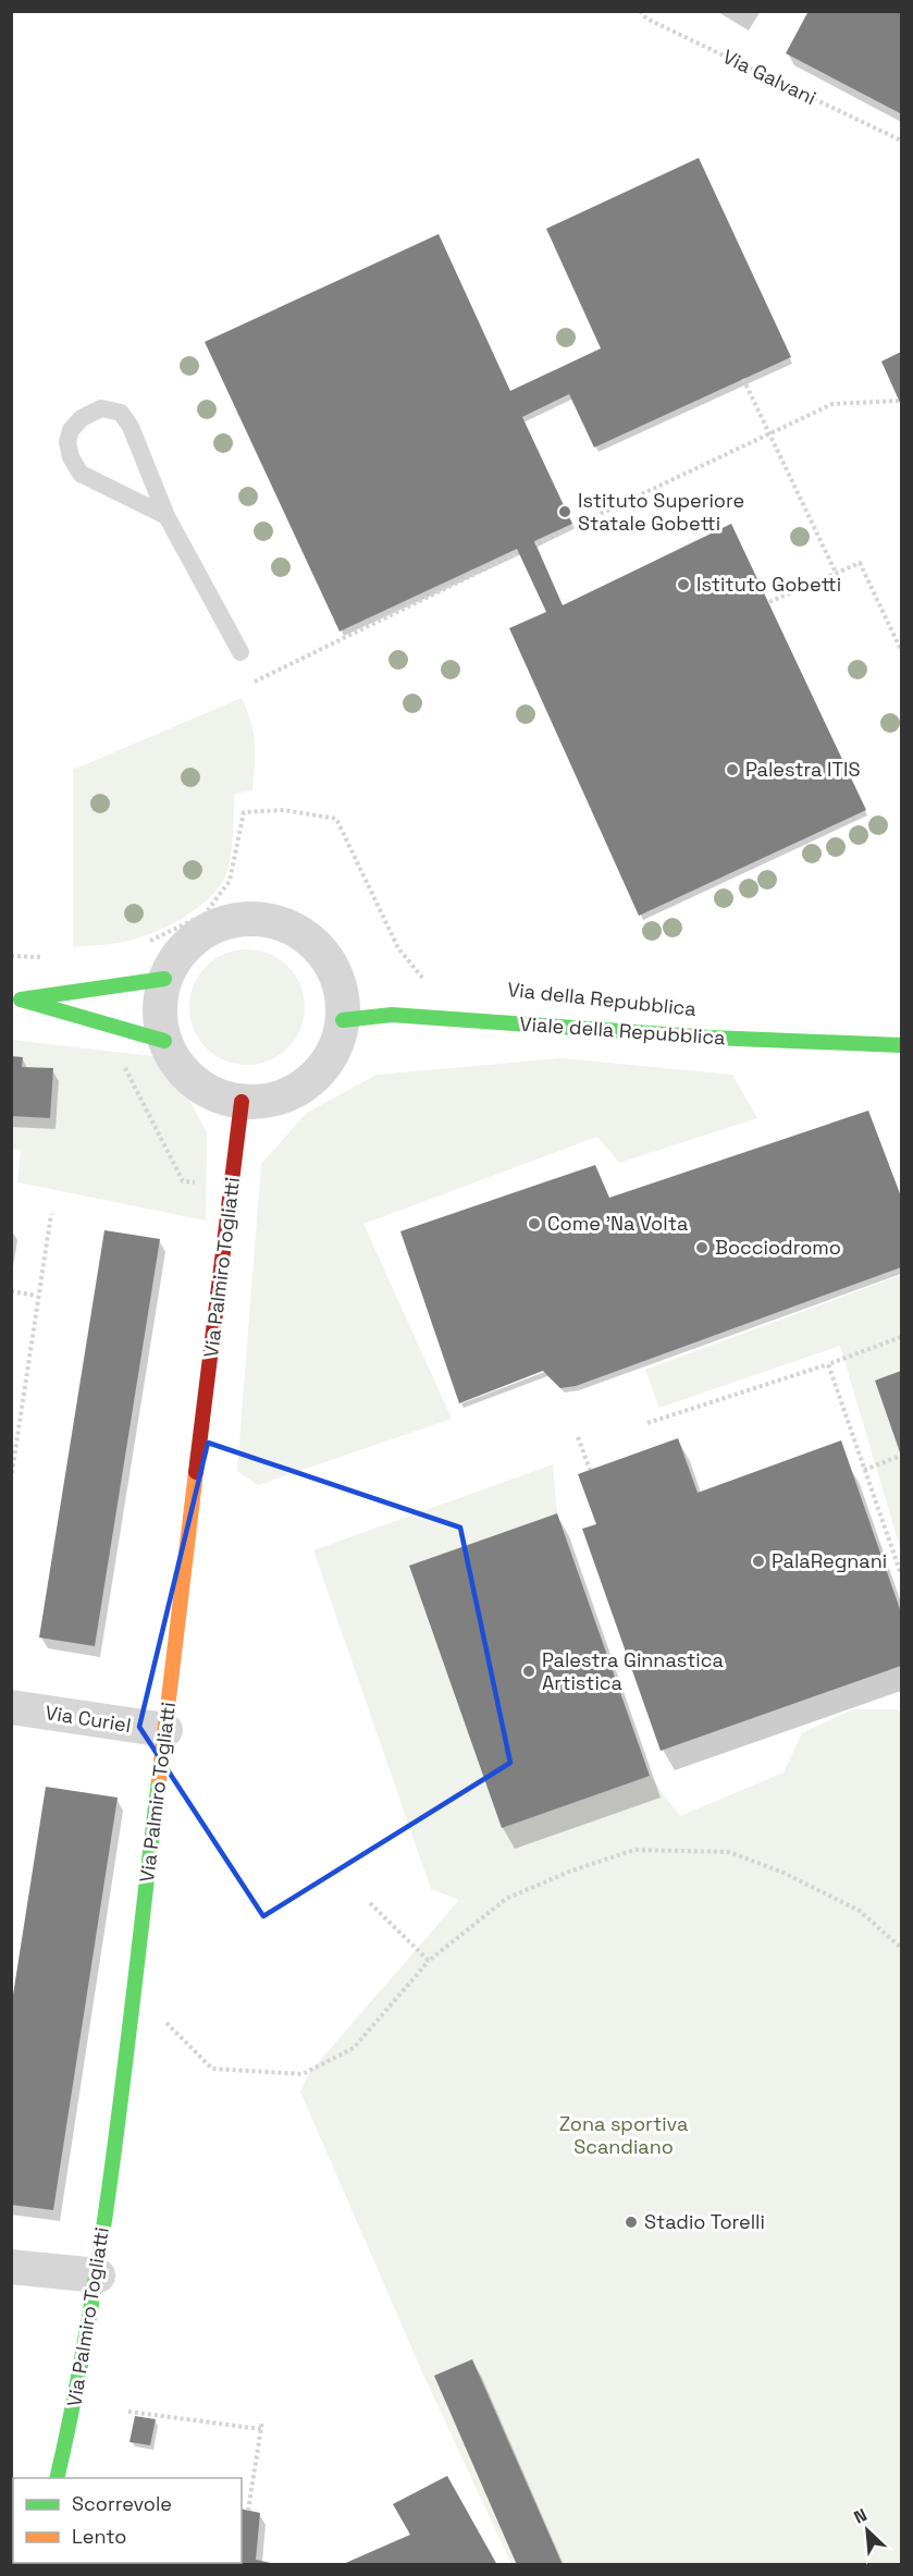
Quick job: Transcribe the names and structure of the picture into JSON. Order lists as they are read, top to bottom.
{
  "streets": {
    "street": ["Viale della Repubblica", "Via Palmiro Togliatti", "Via Curiel"],
    "path": ["Via Galvani"]
  },
  "crossings": [
    ["Viale della Repubblica", "Via Palmiro Togliatti"],
    ["Via Palmiro Togliatti", "Via Curiel"]
  ],
  "parks": ["Zona sportiva Scandiano"],
  "places": [
    "Istituto Superiore Statale Gobetti",
    "Istituto Gobetti",
    "Palestra ITIS",
    "Come 'Na Volta",
    "Bocciodromo",
    "PalaRegnani",
    "Palestra Ginnastica Artistica",
    "Stadio Torelli"
  ],
  "legend": ["Scorrevole", "Lento"],
  "north": "top left"
}
